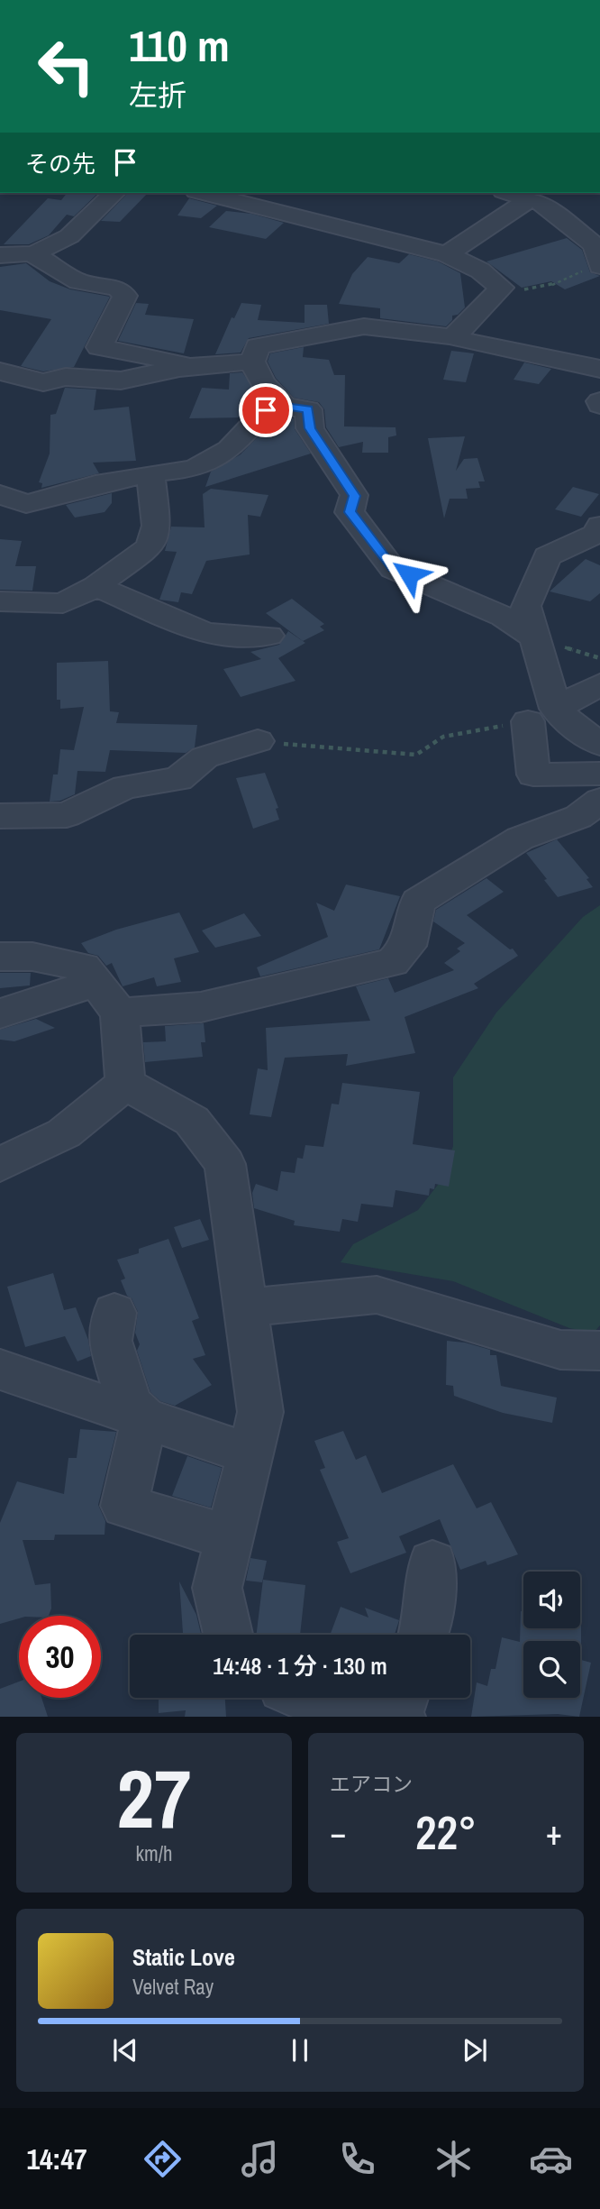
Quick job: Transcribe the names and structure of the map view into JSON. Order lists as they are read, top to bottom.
{
  "page": {
    "turn": ["110 m", "左折"],
    "then": "その先",
    "limit": "30",
    "trip": "14:48 · 1 分 · 130 m",
    "tile": [
      ["27", "km/h"],
      "エアコン"
    ],
    "heat": ["−", "22°", "+"],
    "song": ["Static Love", "Velvet Ray"],
    "tabs": "14:47"
  }
}
